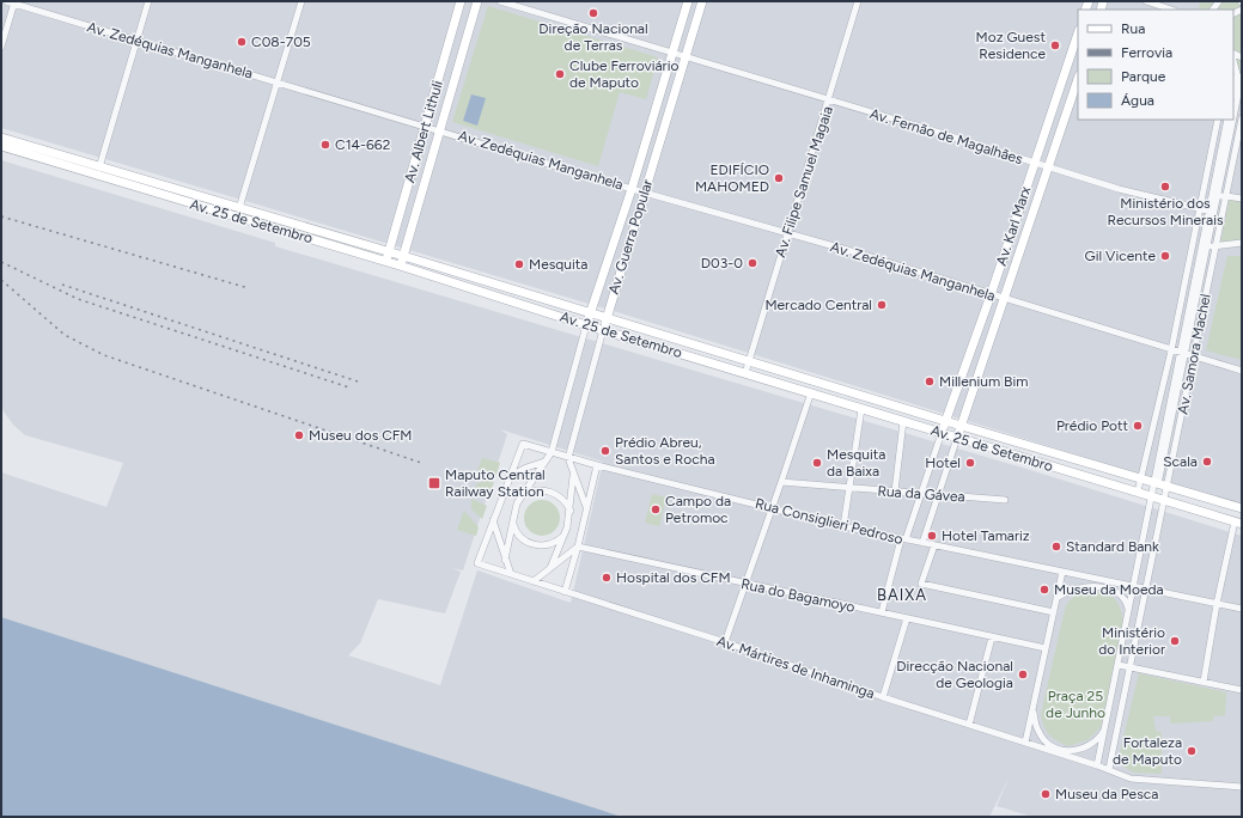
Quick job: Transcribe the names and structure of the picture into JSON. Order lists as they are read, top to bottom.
{
  "streets": {
    "main road": [
      "Av. Albert Lithuli",
      "Av. 25 de Setembro",
      "Av. Karl Marx",
      "Av. Guerra Popular"
    ],
    "street": [
      "Av. Zedéquias Manganhela",
      "Av. Fernão de Magalhães",
      "Av. Filipe Samuel Magaia",
      "Av. Samora Machel",
      "Rua da Gávea",
      "Rua Consiglieri Pedroso",
      "Rua do Bagamoyo",
      "Av. Mártires de Inhaminga"
    ]
  },
  "crossings": [
    ["Av. Zedéquias Manganhela", "Av. Albert Lithuli"],
    ["Av. Zedéquias Manganhela", "Av. Filipe Samuel Magaia"],
    ["Av. Zedéquias Manganhela", "Av. Karl Marx"],
    ["Av. Zedéquias Manganhela", "Av. Guerra Popular"],
    ["Av. Zedéquias Manganhela", "Av. Samora Machel"],
    ["Av. Albert Lithuli", "Av. 25 de Setembro"],
    ["Av. Fernão de Magalhães", "Av. Filipe Samuel Magaia"],
    ["Av. Fernão de Magalhães", "Av. Karl Marx"],
    ["Av. Fernão de Magalhães", "Av. Guerra Popular"],
    ["Av. Fernão de Magalhães", "Av. Samora Machel"],
    ["Av. Filipe Samuel Magaia", "Av. 25 de Setembro"],
    ["Av. 25 de Setembro", "Av. Karl Marx"],
    ["Av. 25 de Setembro", "Av. Guerra Popular"],
    ["Av. 25 de Setembro", "Av. Samora Machel"],
    ["Av. Guerra Popular", "Rua Consiglieri Pedroso"]
  ],
  "districts": ["BAIXA"],
  "parks": ["Praça 25 de Junho"],
  "places": {
    "other": [
      "Direção Nacional de Terras",
      "C08-705",
      "Moz Guest Residence",
      "Clube Ferroviário de Maputo",
      "C14-662",
      "EDIFÍCIO MAHOMED",
      "Ministério dos Recursos Minerais",
      "Gil Vicente",
      "D03-0",
      "Mesquita",
      "Mercado Central",
      "Millenium Bim",
      "Prédio Pott",
      "Museu dos CFM",
      "Prédio Abreu, Santos e Rocha",
      "Scala",
      "Mesquita da Baixa",
      "Hotel",
      "Campo da Petromoc",
      "Hotel Tamariz",
      "Standard Bank",
      "Hospital dos CFM",
      "Museu da Moeda",
      "Ministério do Interior",
      "Direcção Nacional de Geologia",
      "Fortaleza de Maputo",
      "Museu da Pesca"
    ],
    "transit": ["Maputo Central Railway Station"]
  },
  "legend": [
    "Rua",
    "Ferrovia",
    "Parque",
    "Água"
  ]
}
